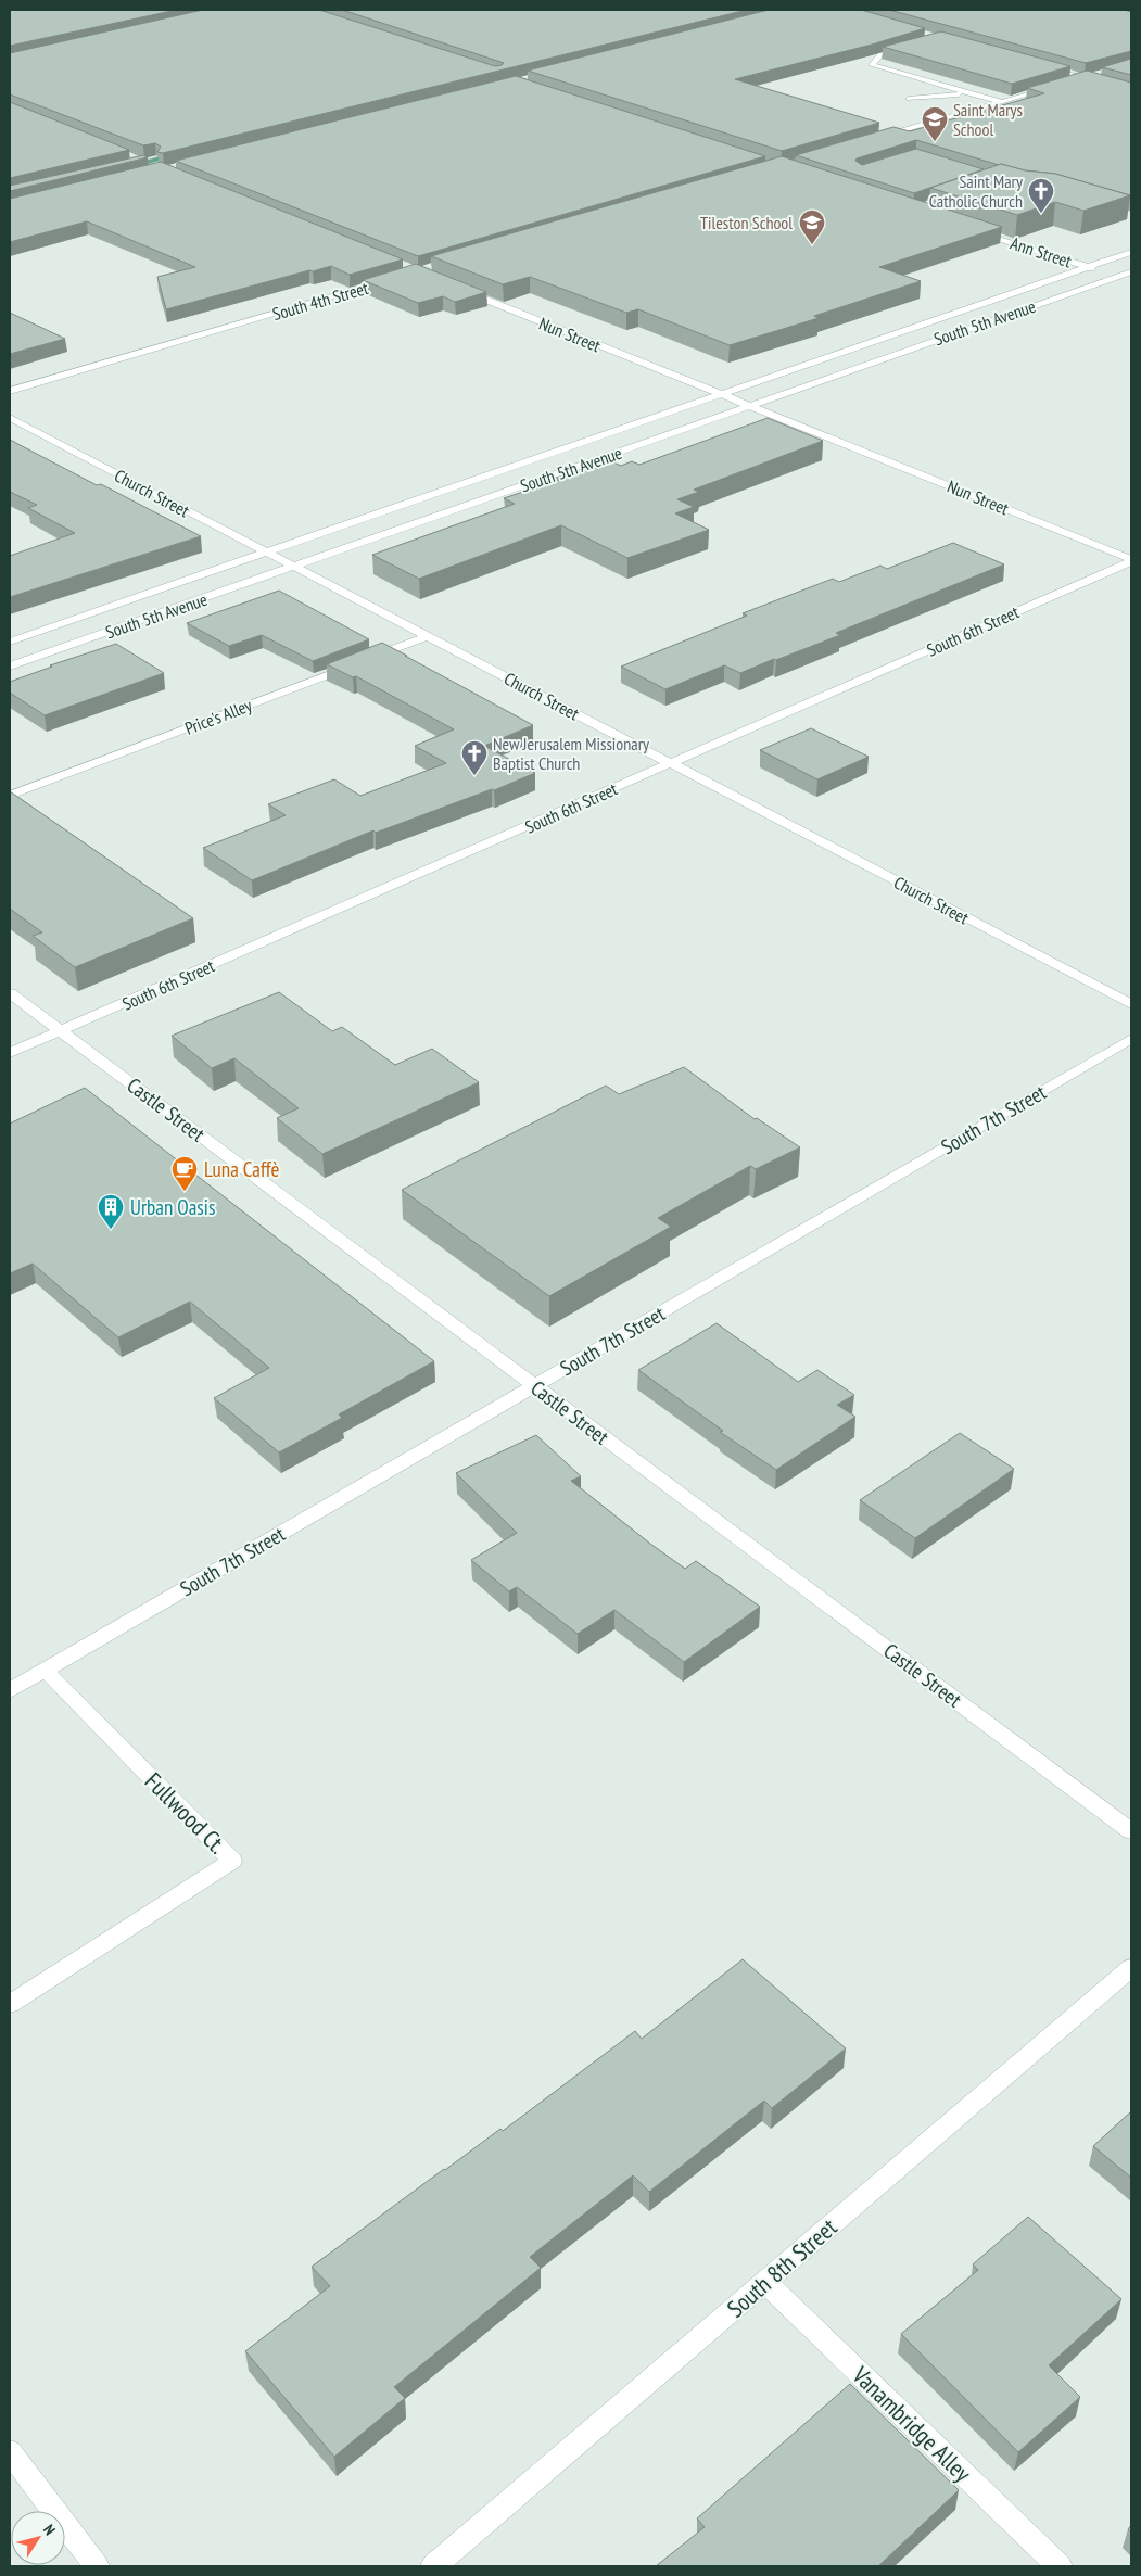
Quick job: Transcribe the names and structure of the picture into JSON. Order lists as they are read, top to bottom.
{
  "streets": {
    "street": [
      "Ann Street",
      "South 4th Street",
      "South 5th Avenue",
      "Nun Street",
      "Church Street",
      "South 6th Street",
      "Price's Alley",
      "Castle Street",
      "South 7th Street",
      "Fullwood Ct.",
      "South 8th Street",
      "Vanambridge Alley"
    ]
  },
  "crossings": [
    ["Ann Street", "South 5th Avenue"],
    ["South 5th Avenue", "Nun Street"],
    ["South 5th Avenue", "Church Street"],
    ["Nun Street", "South 6th Street"],
    ["Church Street", "South 6th Street"],
    ["Church Street", "Price's Alley"],
    ["South 6th Street", "Castle Street"],
    ["Castle Street", "South 7th Street"],
    ["South 7th Street", "Fullwood Ct."],
    ["South 8th Street", "Vanambridge Alley"]
  ],
  "places": {
    "school or university": ["Saint Marys School", "Tileston School"],
    "church": ["Saint Mary Catholic Church", "New Jerusalem Missionary Baptist Church"],
    "cafe": ["Luna Caffè"],
    "building": ["Urban Oasis"]
  },
  "north": "top right"
}
